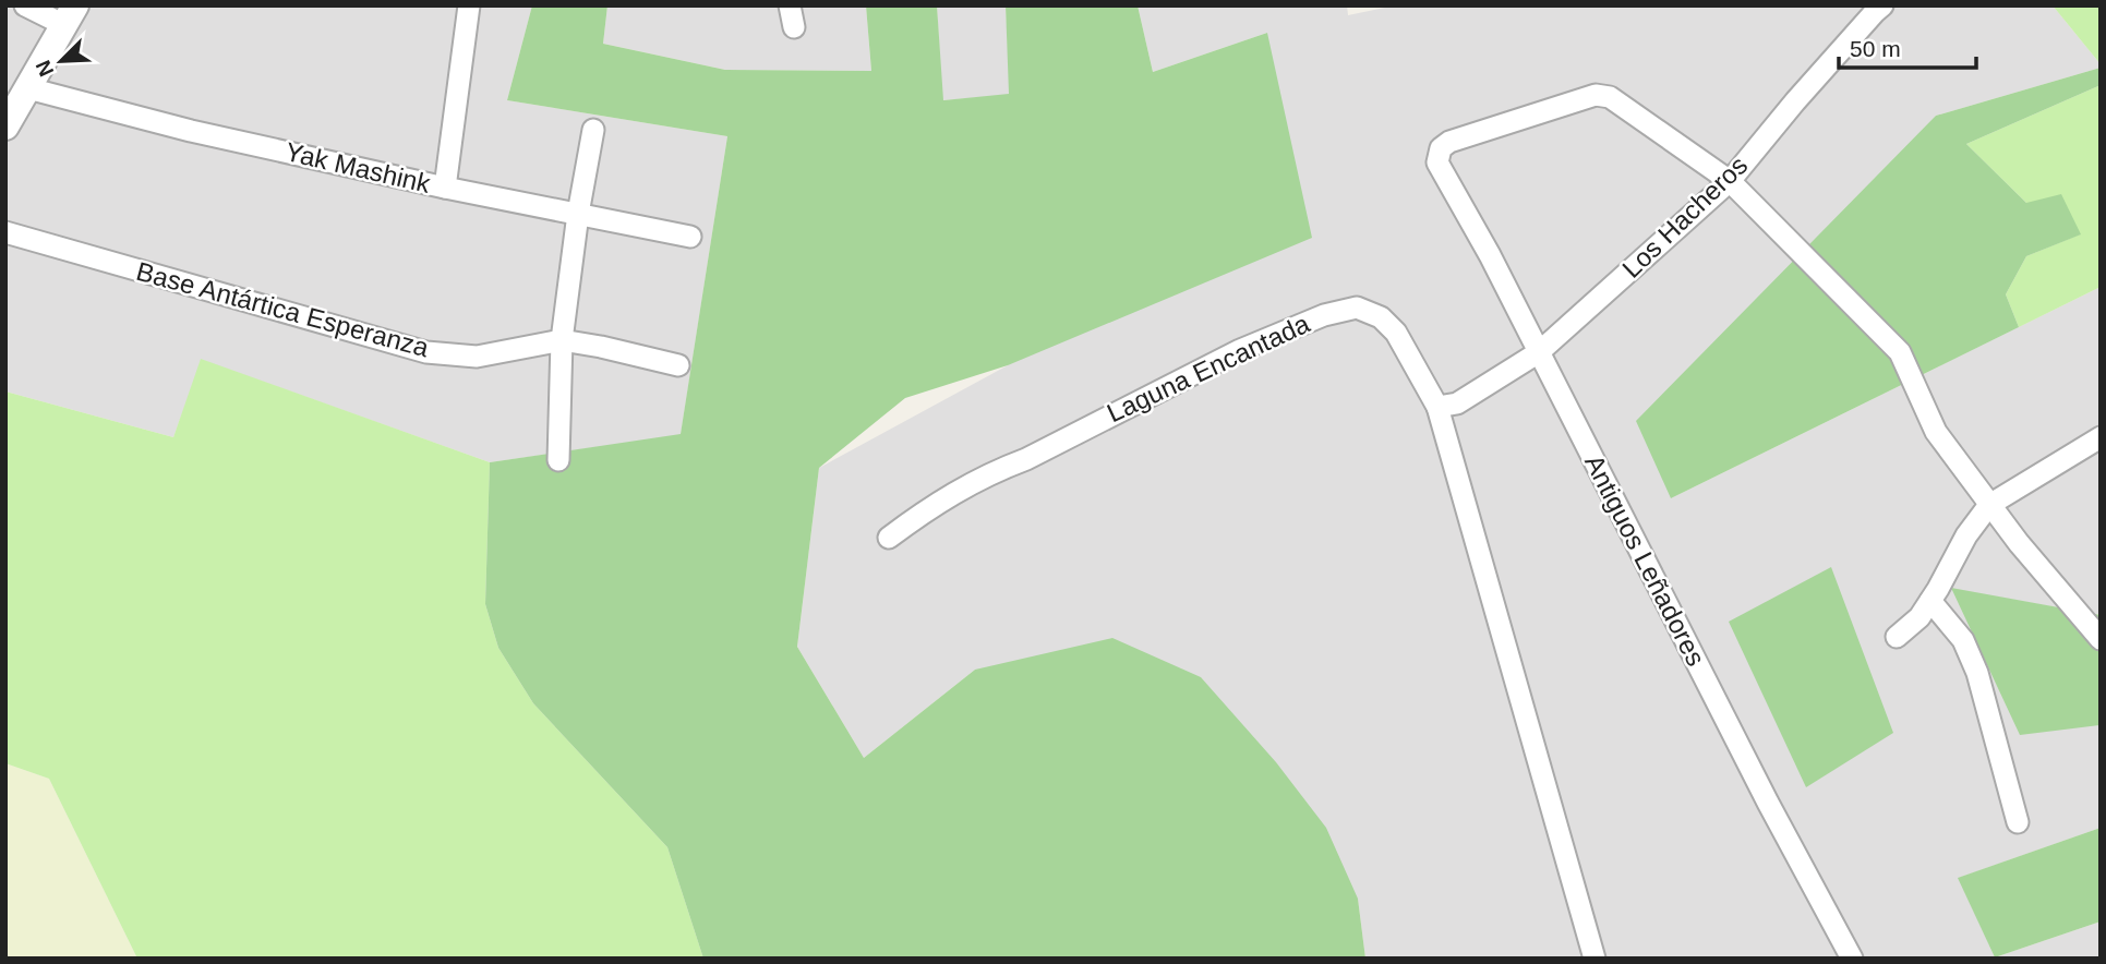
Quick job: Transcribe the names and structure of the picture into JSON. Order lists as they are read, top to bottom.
{
  "streets": {
    "street": [
      "Yak Mashink",
      "Los Hacheros",
      "Base Antártica Esperanza",
      "Laguna Encantada",
      "Antiguos Leñadores"
    ]
  },
  "crossings": [
    ["Los Hacheros", "Antiguos Leñadores"]
  ],
  "scale_bar": "50 m",
  "north": "bottom left"
}
